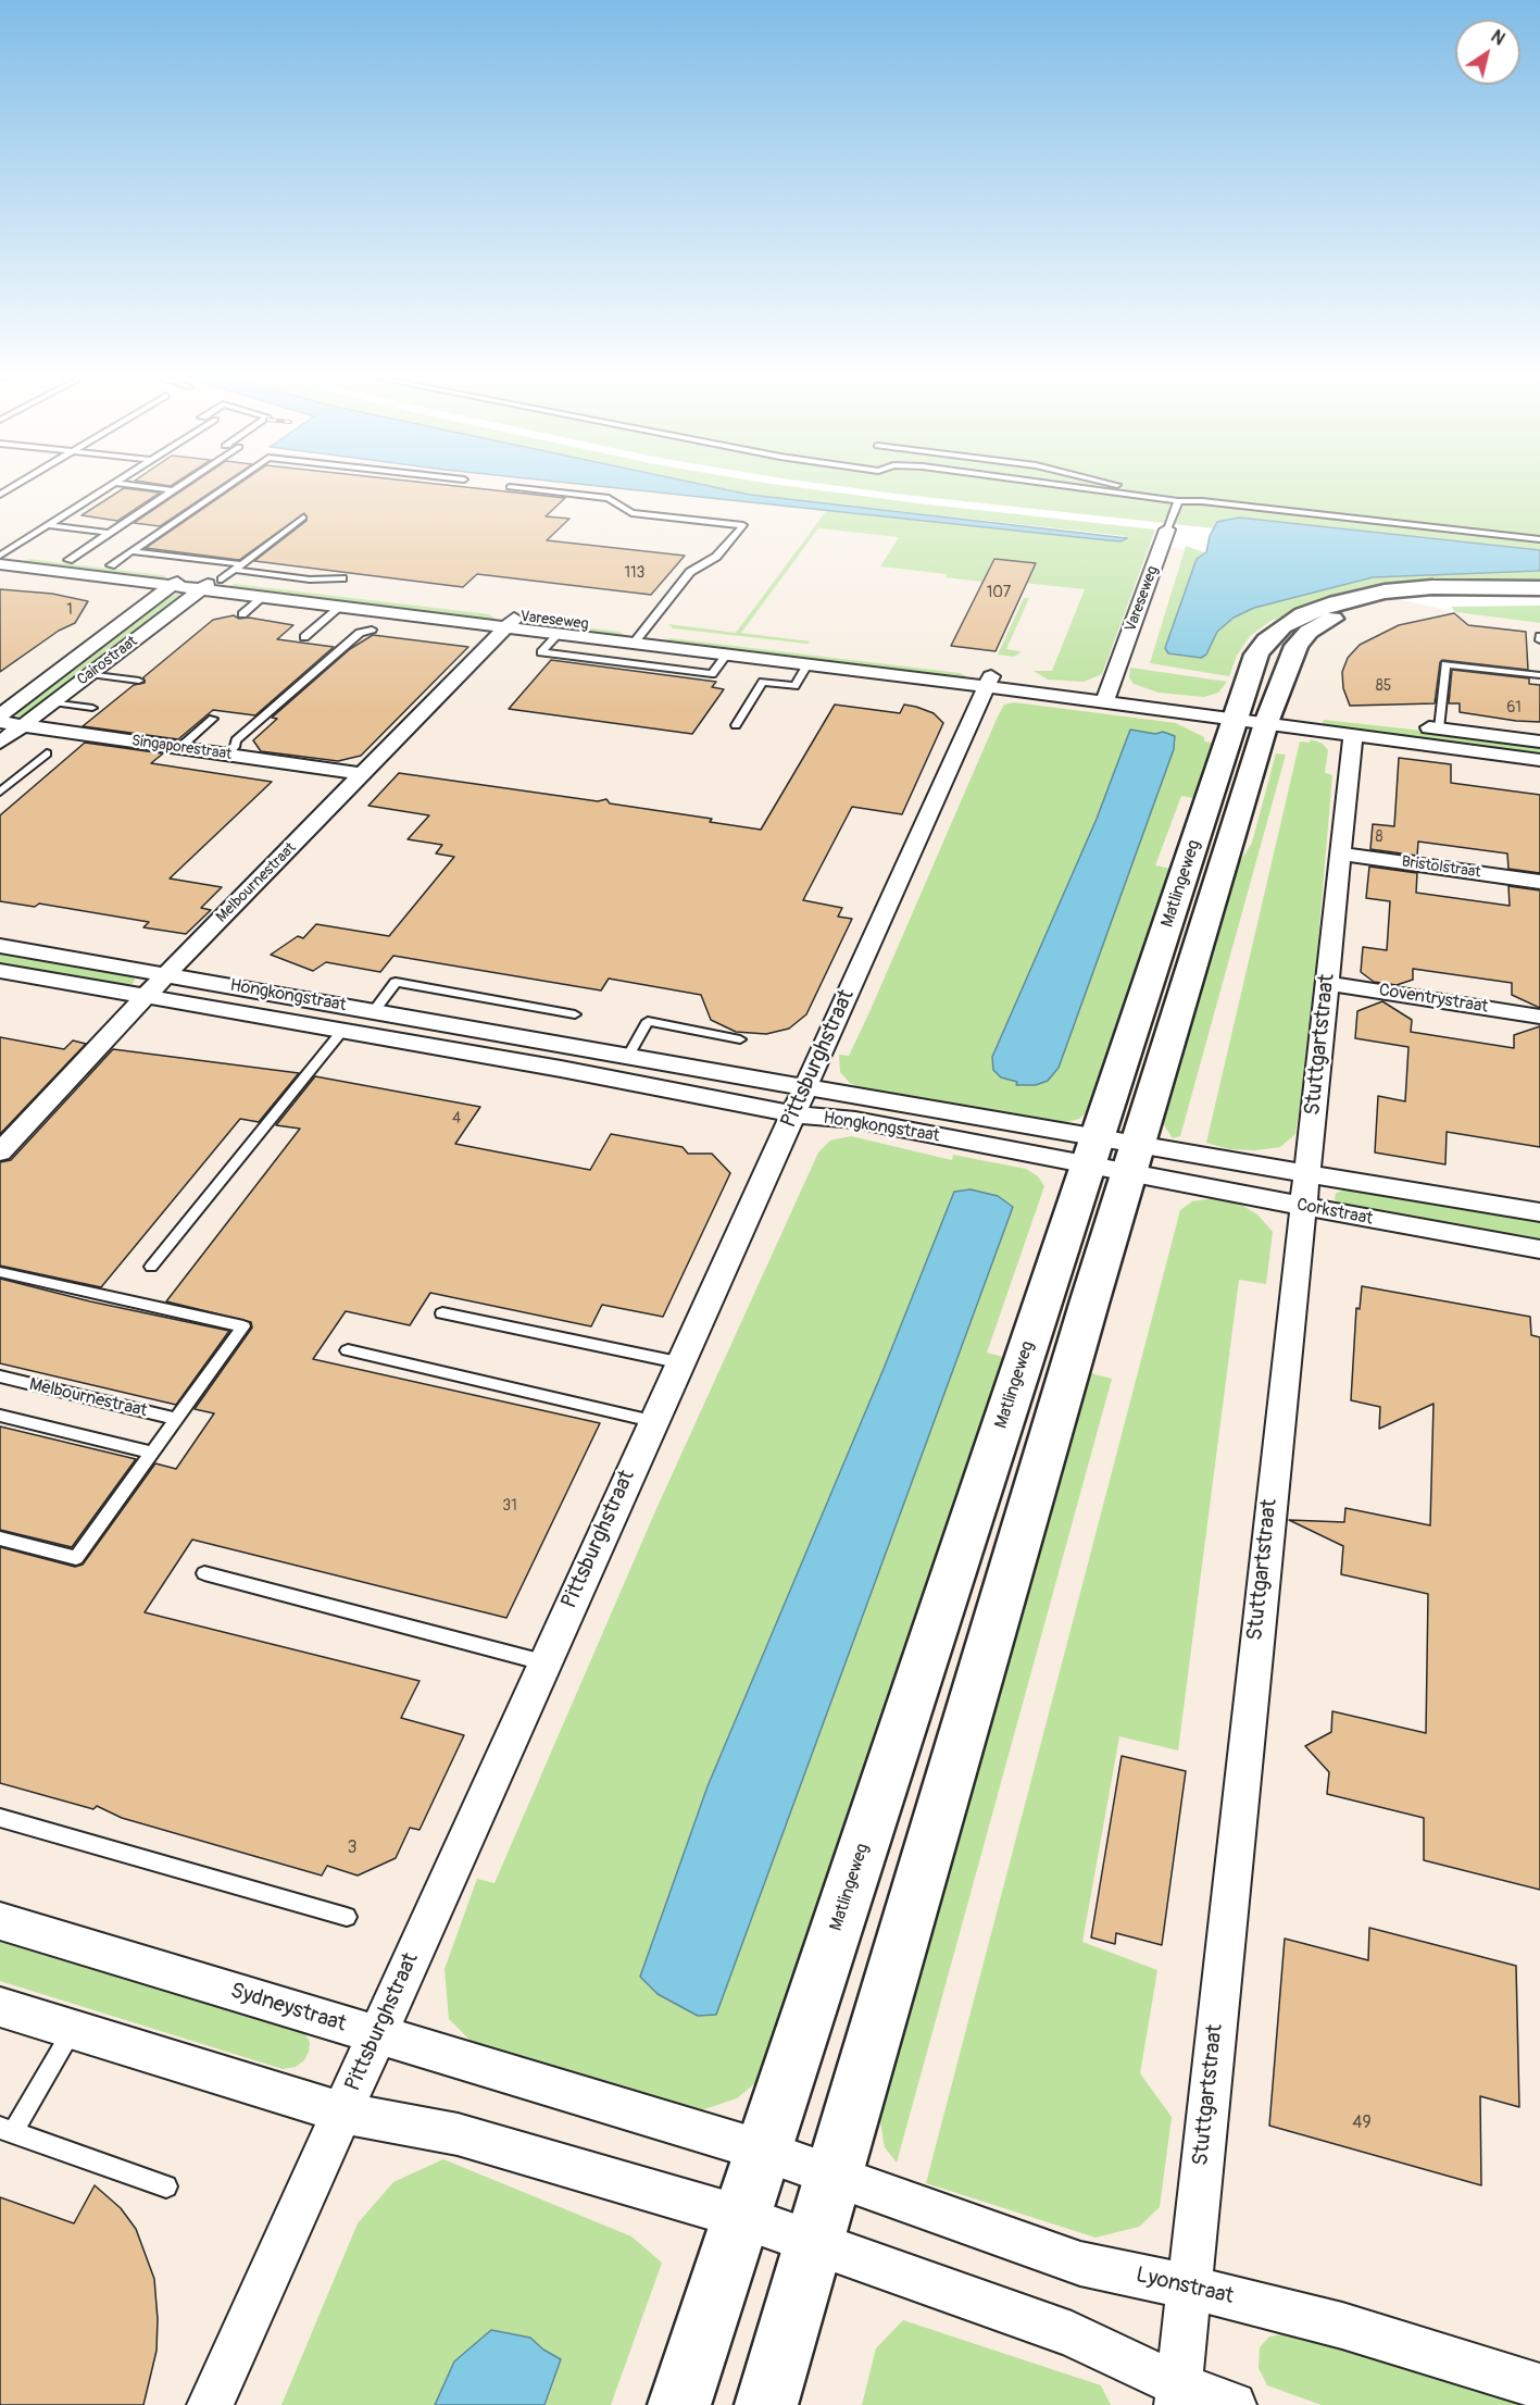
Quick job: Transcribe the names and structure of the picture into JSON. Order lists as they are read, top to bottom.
{
  "streets": {
    "main road": ["Matlingeweg"],
    "street": [
      "Vareseweg",
      "Cairostraat",
      "Singaporestraat",
      "Bristolstraat",
      "Melbournestraat",
      "Hongkongstraat",
      "Coventrystraat",
      "Stuttgartstraat",
      "Pittsburghstraat",
      "Corkstraat",
      "Sydneystraat",
      "Lyonstraat"
    ]
  },
  "crossings": [
    ["Vareseweg", "Cairostraat"],
    ["Vareseweg", "Melbournestraat"],
    ["Vareseweg", "Matlingeweg"],
    ["Vareseweg", "Stuttgartstraat"],
    ["Vareseweg", "Pittsburghstraat"],
    ["Cairostraat", "Singaporestraat"],
    ["Singaporestraat", "Melbournestraat"],
    ["Bristolstraat", "Stuttgartstraat"],
    ["Melbournestraat", "Hongkongstraat"],
    ["Matlingeweg", "Hongkongstraat"],
    ["Matlingeweg", "Corkstraat"],
    ["Matlingeweg", "Sydneystraat"],
    ["Matlingeweg", "Lyonstraat"],
    ["Hongkongstraat", "Pittsburghstraat"],
    ["Hongkongstraat", "Corkstraat"],
    ["Coventrystraat", "Stuttgartstraat"],
    ["Stuttgartstraat", "Corkstraat"],
    ["Stuttgartstraat", "Lyonstraat"],
    ["Pittsburghstraat", "Sydneystraat"],
    ["Sydneystraat", "Lyonstraat"]
  ],
  "house_numbers": [
    "113",
    "107",
    "1",
    "85",
    "61",
    "8",
    "4",
    "31",
    "3",
    "49"
  ],
  "north": "top right"
}
